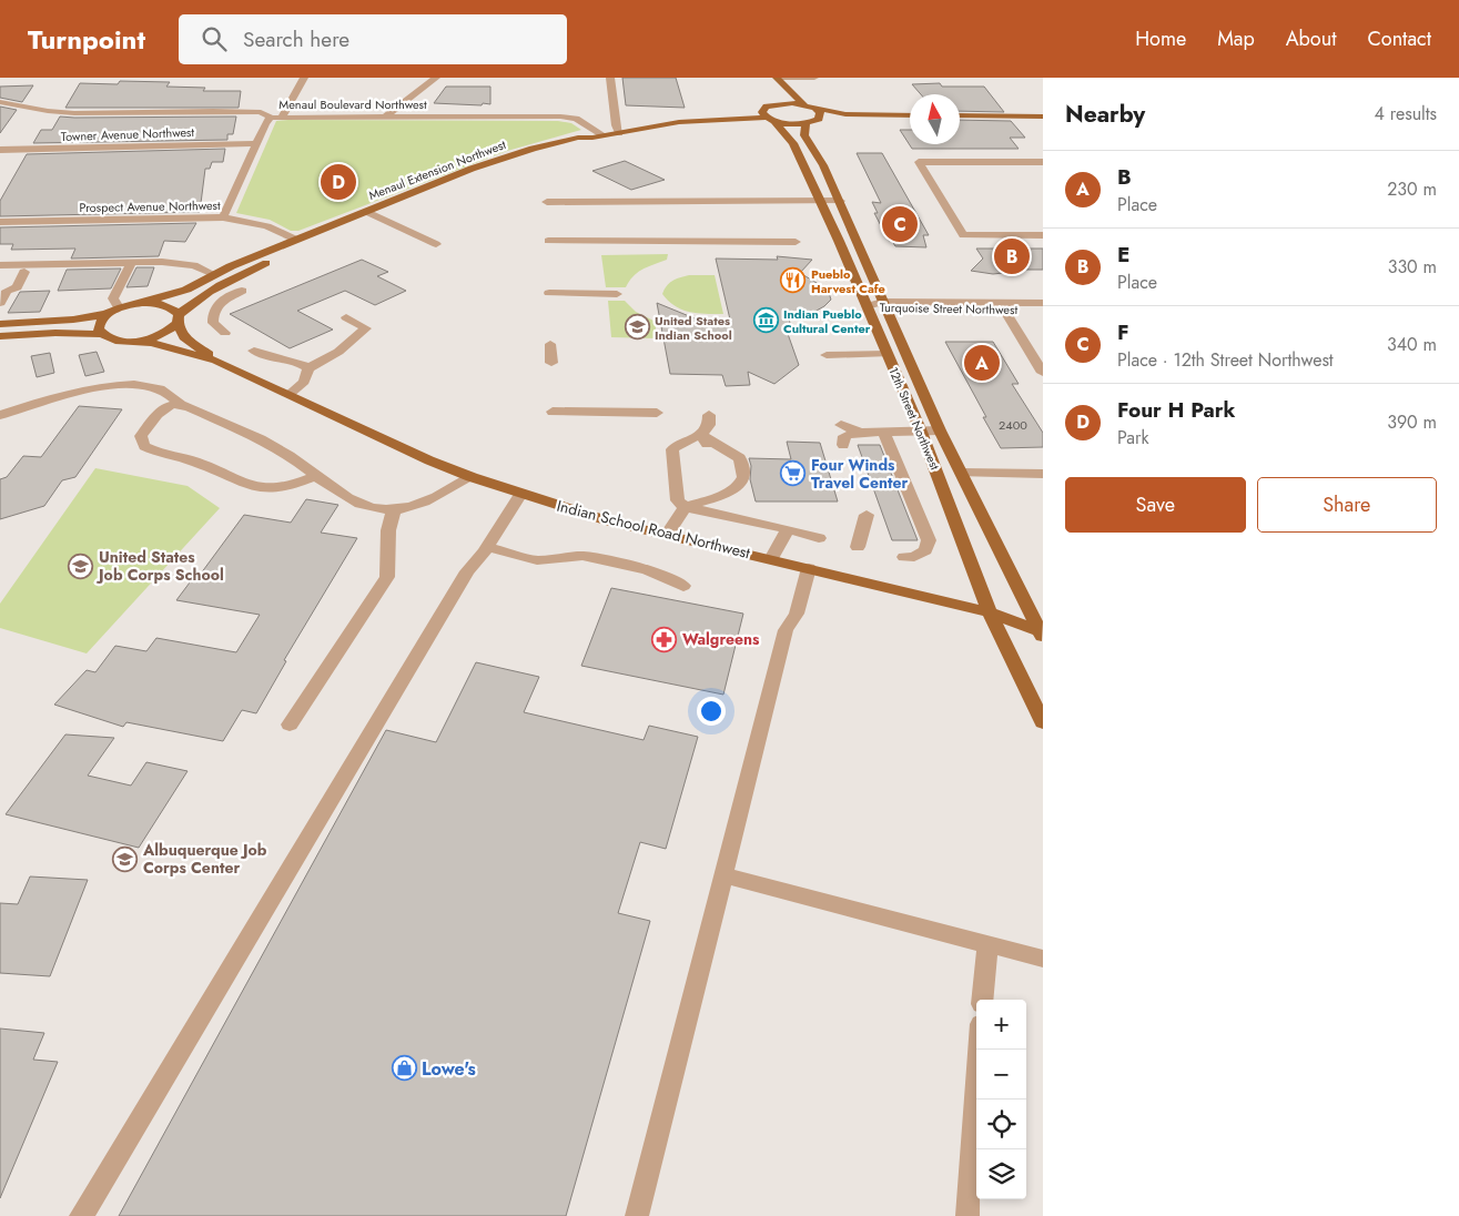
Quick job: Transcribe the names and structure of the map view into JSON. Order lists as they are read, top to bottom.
{
  "streets": {
    "main road": ["Menaul Extension Northwest", "12th Street Northwest", "Indian School Road Northwest"],
    "street": [
      "Menaul Boulevard Northwest",
      "Towner Avenue Northwest",
      "Prospect Avenue Northwest",
      "Turquoise Street Northwest"
    ]
  },
  "crossings": [
    ["Menaul Boulevard Northwest", "Menaul Extension Northwest"],
    ["Menaul Extension Northwest", "Prospect Avenue Northwest"],
    ["Menaul Extension Northwest", "Indian School Road Northwest"],
    ["Turquoise Street Northwest", "12th Street Northwest"],
    ["12th Street Northwest", "Indian School Road Northwest"]
  ],
  "places": {
    "restaurant": ["Pueblo Harvest Cafe"],
    "museum": ["Indian Pueblo Cultural Center"],
    "school or university": ["United States Indian School", "United States Job Corps School", "Albuquerque Job Corps Center"],
    "supermarket": ["Four Winds Travel Center"],
    "pharmacy": ["Walgreens"],
    "shop": ["Lowe's"]
  },
  "house_numbers": ["2400"],
  "north": "top",
  "page": {
    "header": "Turnpoint",
    "search": "Search here",
    "nav": [
      "Home",
      "Map",
      "About",
      "Contact"
    ],
    "heading": ["Nearby", "4 results"],
    "list": [
      {
        "mark": "A",
        "name": "B",
        "note": "Place",
        "value": "230 m"
      },
      {
        "mark": "B",
        "name": "E",
        "note": "Place",
        "value": "330 m"
      },
      {
        "mark": "C",
        "name": "F",
        "note": "Place · 12th Street Northwest",
        "value": "340 m"
      },
      {
        "mark": "D",
        "name": "Four H Park",
        "note": "Park",
        "value": "390 m"
      }
    ],
    "pins": [
      "D",
      "C",
      "B",
      "A"
    ],
    "buttons": ["Save", "Share"],
    "map_buttons": ["+", "−"]
  }
}
